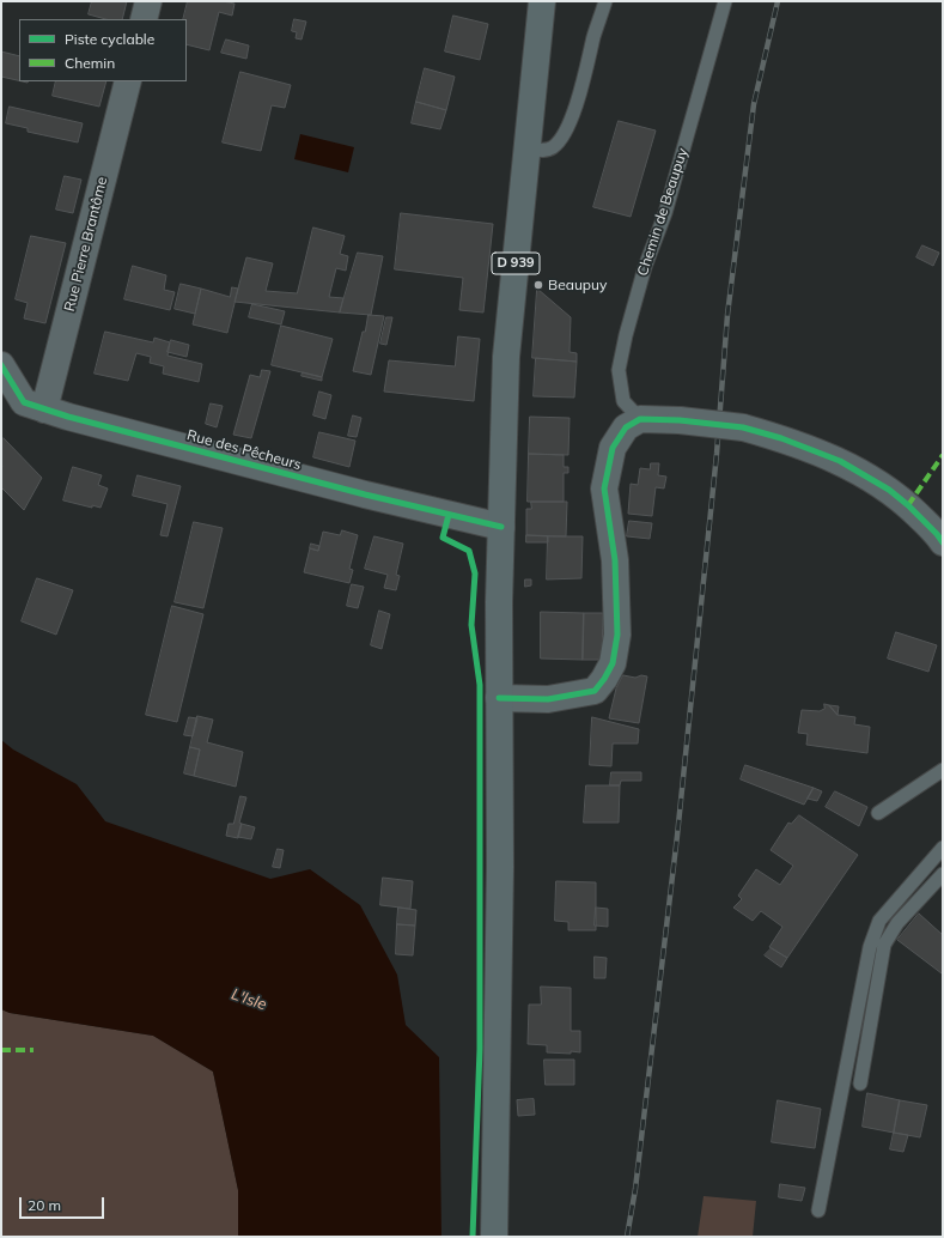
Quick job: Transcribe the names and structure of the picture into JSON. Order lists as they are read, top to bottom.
{
  "streets": {
    "main road": ["D 939"],
    "street": ["Rue Pierre Brantôme", "Rue des Pêcheurs"],
    "lane": ["Chemin de Beaupuy"]
  },
  "crossings": [
    ["Rue Pierre Brantôme", "Rue des Pêcheurs"],
    ["D 939", "Rue des Pêcheurs"]
  ],
  "water": ["L'Isle"],
  "places": ["Beaupuy"],
  "legend": ["Piste cyclable", "Chemin"],
  "scale_bar": "20 m"
}
